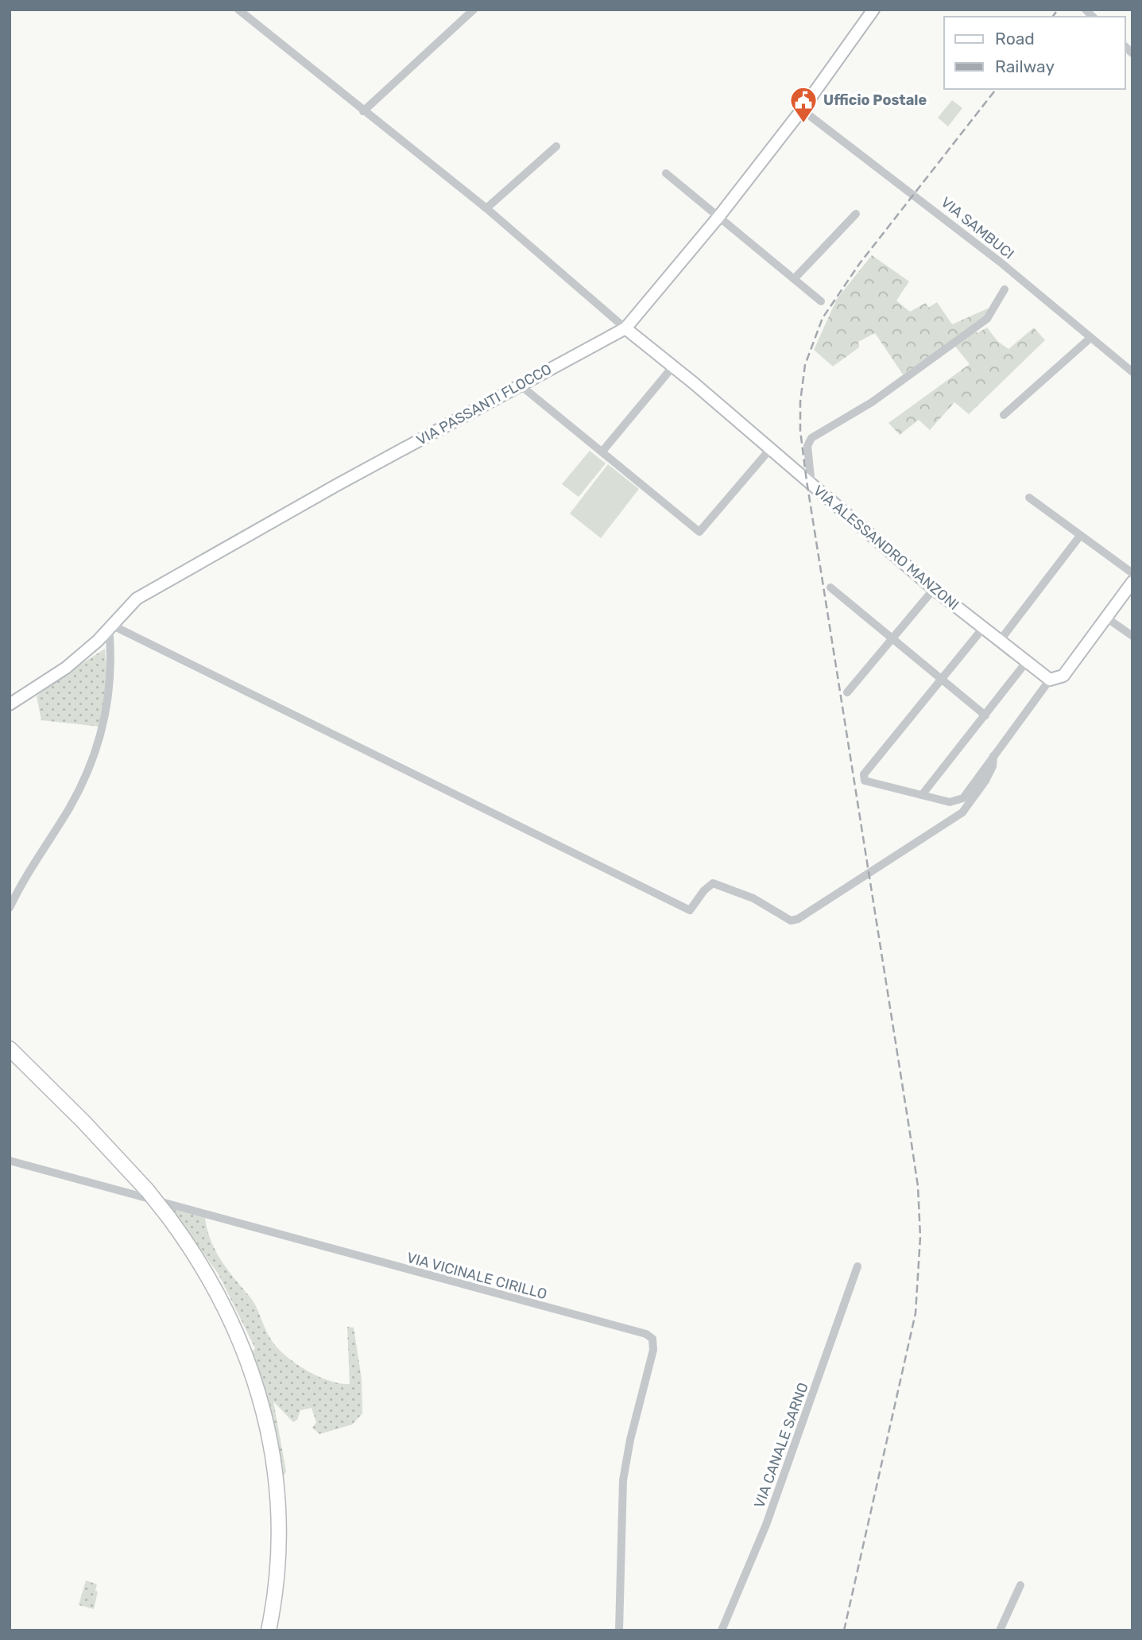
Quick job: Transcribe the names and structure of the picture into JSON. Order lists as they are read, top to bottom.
{
  "streets": {
    "main road": ["VIA PASSANTI FLOCCO", "VIA ALESSANDRO MANZONI"],
    "street": ["VIA SAMBUCI", "VIA VICINALE CIRILLO", "VIA CANALE SARNO"]
  },
  "crossings": [
    ["VIA SAMBUCI", "VIA PASSANTI FLOCCO"],
    ["VIA PASSANTI FLOCCO", "VIA ALESSANDRO MANZONI"]
  ],
  "places": {
    "public building": ["Ufficio Postale"]
  },
  "legend": ["Road", "Railway"]
}
